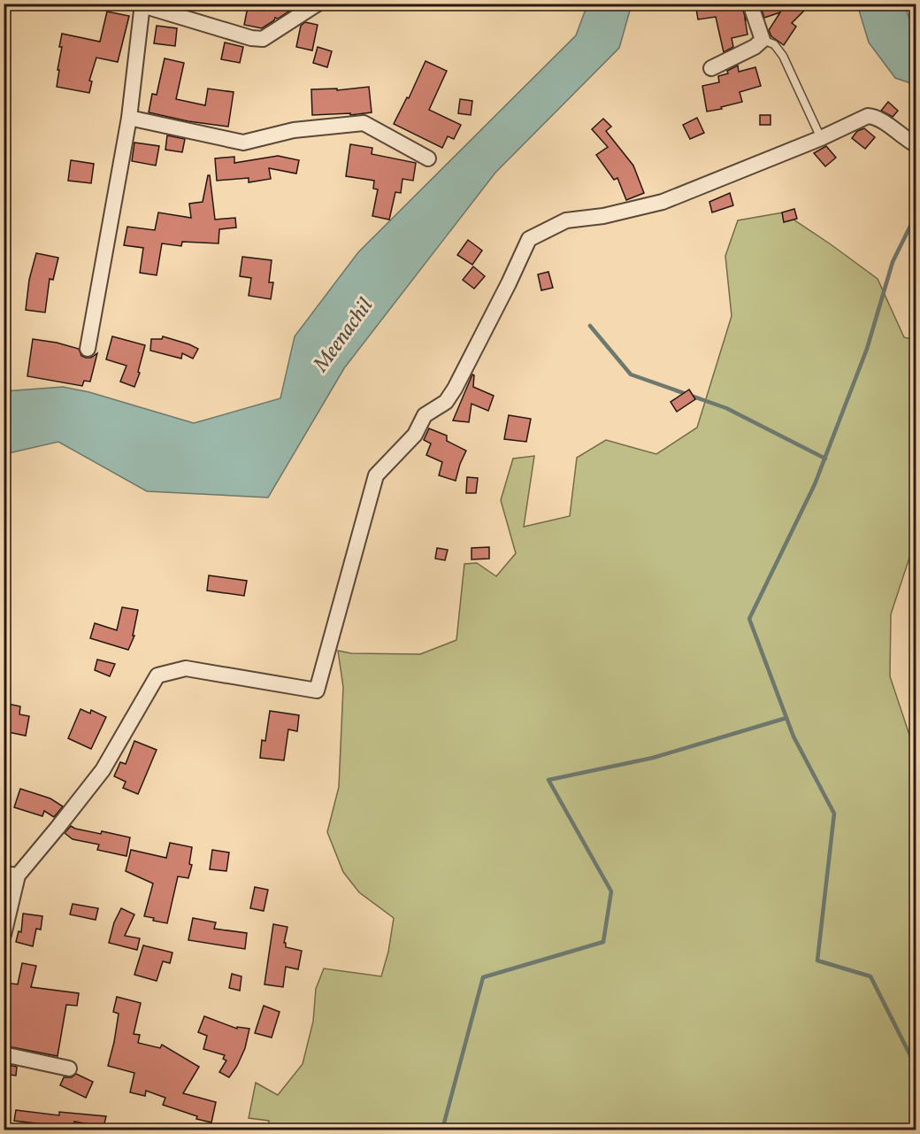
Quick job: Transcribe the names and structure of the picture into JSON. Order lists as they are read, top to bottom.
{
  "water": ["Meenachil"]
}
